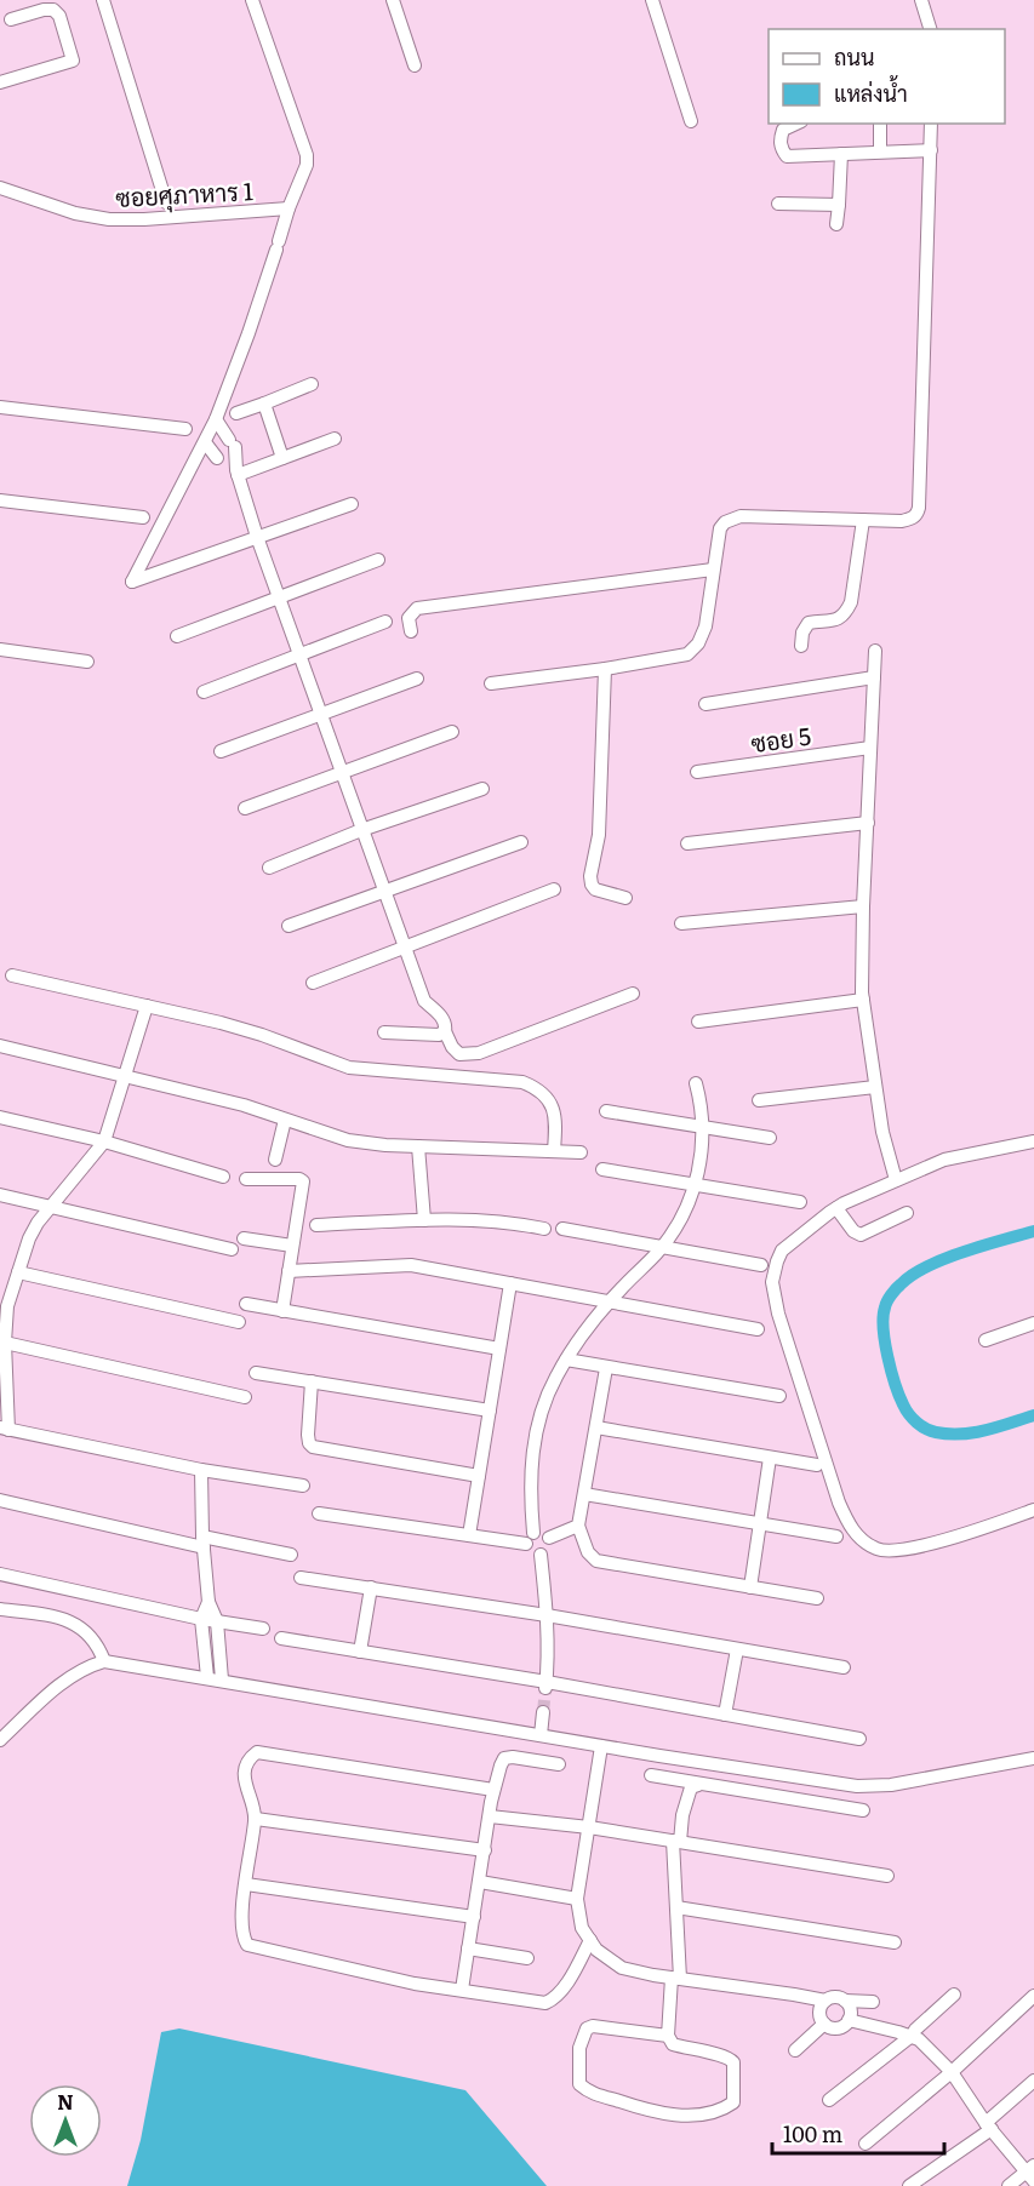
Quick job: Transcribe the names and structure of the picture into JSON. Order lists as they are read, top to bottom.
{
  "streets": {
    "street": ["ซอยศุภาหาร 1", "ซอย 5"]
  },
  "legend": ["ถนน", "แหล่งน้ำ"],
  "scale_bar": "100 m",
  "north": "top"
}
